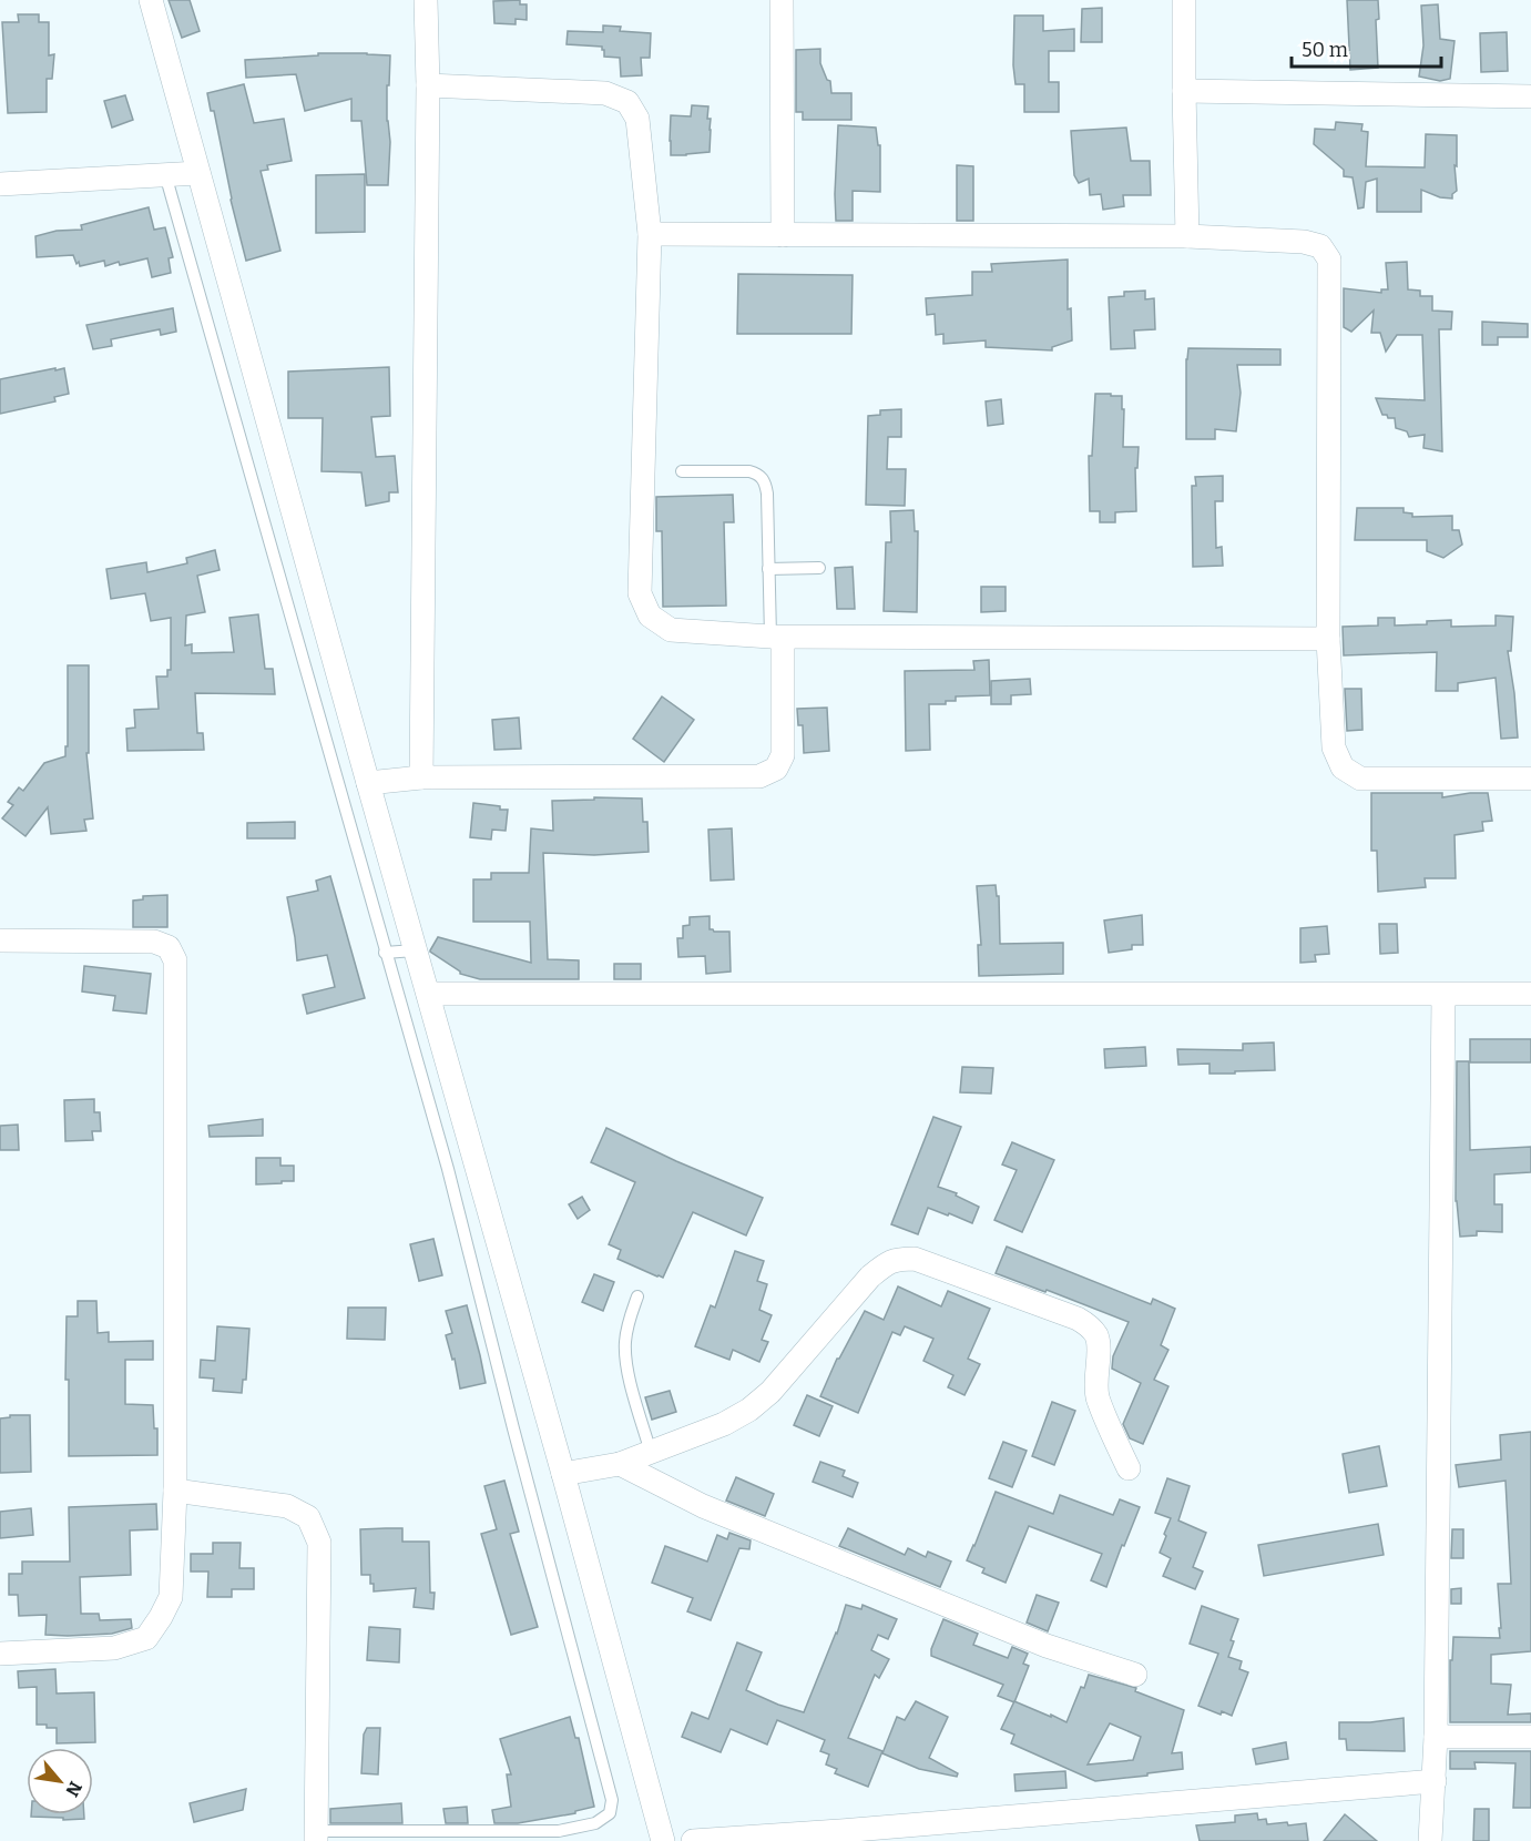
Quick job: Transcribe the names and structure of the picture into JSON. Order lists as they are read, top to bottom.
{
  "scale_bar": "50 m",
  "north": "bottom right"
}
